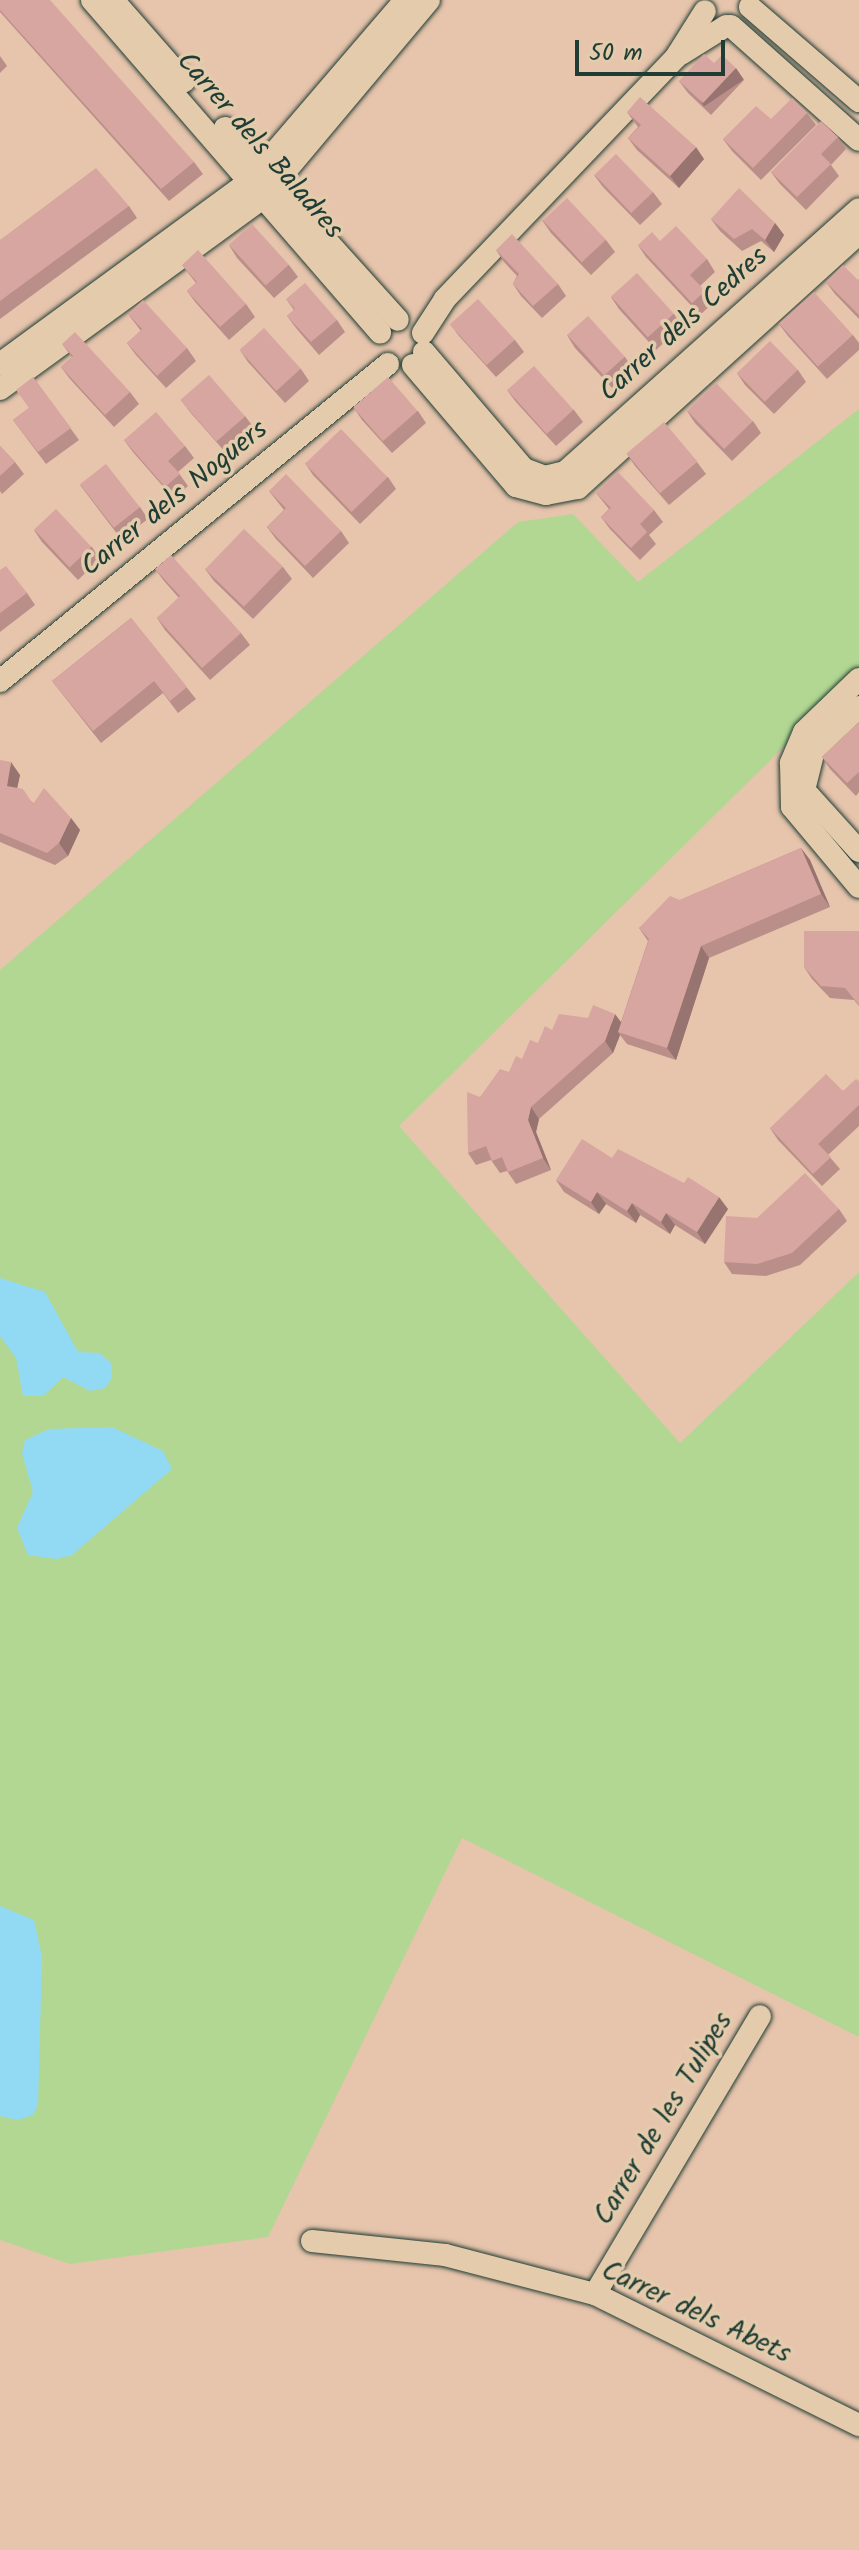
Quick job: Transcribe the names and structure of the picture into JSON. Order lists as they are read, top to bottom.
{
  "streets": {
    "street": [
      "Carrer dels Baladres",
      "Carrer dels Cedres",
      "Carrer dels Noguers",
      "Carrer de les Tulipes",
      "Carrer dels Abets"
    ]
  },
  "crossings": [
    ["Carrer dels Baladres", "Carrer dels Cedres"],
    ["Carrer de les Tulipes", "Carrer dels Abets"]
  ],
  "scale_bar": "50 m"
}
